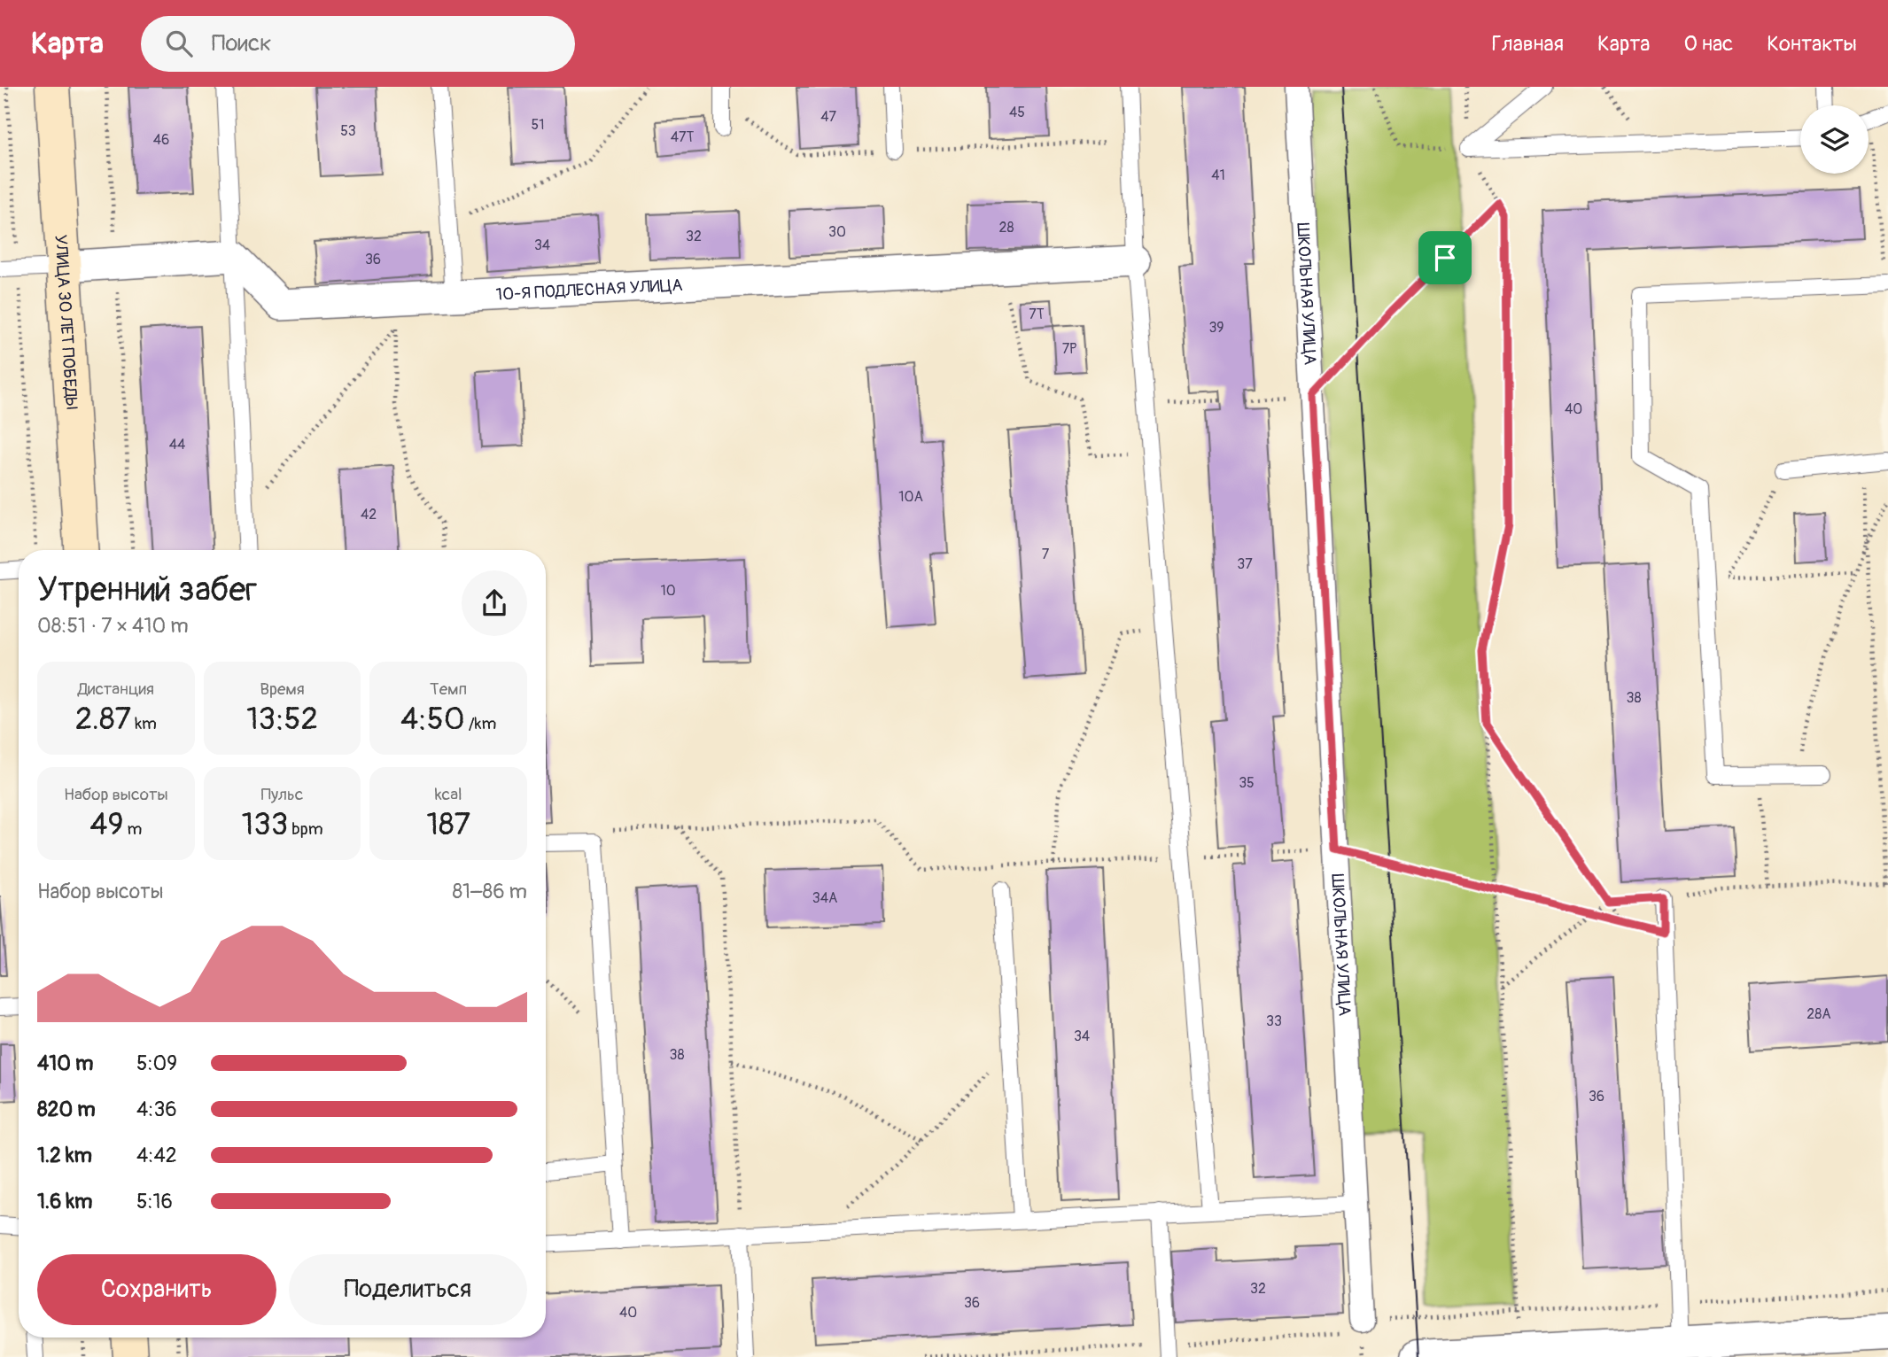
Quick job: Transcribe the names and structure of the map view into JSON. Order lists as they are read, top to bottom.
{
  "streets": {
    "main road": ["УЛИЦА 30 ЛЕТ ПОБЕДЫ"],
    "street": ["10-Я ПОДЛЕСНАЯ УЛИЦА", "ШКОЛЬНАЯ УЛИЦА"]
  },
  "house_numbers": [
    "45",
    "47",
    "51",
    "53",
    "47Т",
    "46",
    "41",
    "28",
    "30",
    "32",
    "34",
    "36",
    "7Т",
    "39",
    "7Р",
    "40",
    "44",
    "10А",
    "42",
    "7",
    "37",
    "10",
    "38",
    "35",
    "34А",
    "28А",
    "33",
    "34",
    "38",
    "36",
    "32",
    "36",
    "40"
  ],
  "page": {
    "header": "Карта",
    "search": "Поиск",
    "nav": [
      "Главная",
      "Карта",
      "О нас",
      "Контакты"
    ],
    "heading": ["Утренний забег", "08:51 · 7 × 410 m"],
    "stats": [
      ["Дистанция", "2.87 km"],
      ["Время", "13:52"],
      ["Темп", "4:50 /km"],
      ["Набор высоты", "49 m"],
      ["Пульс", "133 bpm"],
      ["kcal", "187"]
    ],
    "chart": ["Набор высоты", "81–86 m"],
    "list": [
      {
        "name": "410 m",
        "note": "5:09"
      },
      {
        "name": "820 m",
        "note": "4:36"
      },
      {
        "name": "1.2 km",
        "note": "4:42"
      },
      {
        "name": "1.6 km",
        "note": "5:16"
      }
    ],
    "buttons": ["Сохранить", "Поделиться"]
  }
}
